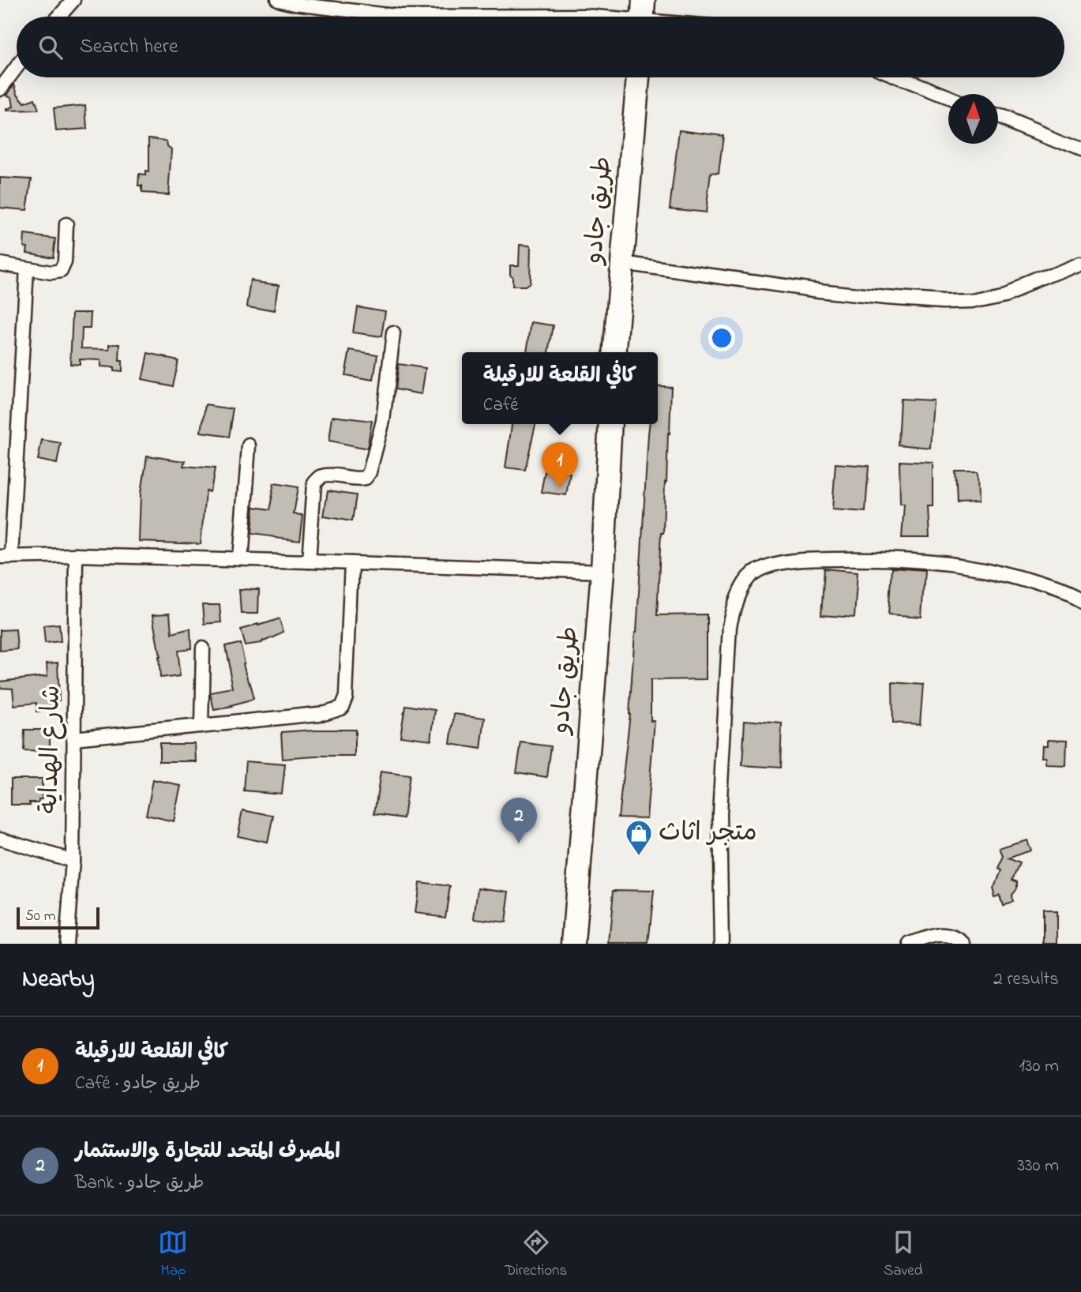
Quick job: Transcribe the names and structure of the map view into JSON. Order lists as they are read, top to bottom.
{
  "streets": {
    "highway": ["طريق جادو"],
    "street": ["شارع الهداية"]
  },
  "places": {
    "shop": ["متجر اثاث"]
  },
  "scale_bar": "50 m",
  "north": "top",
  "page": {
    "search": "Search here",
    "popup": ["كافي القلعة للارقيلة", "Café"],
    "pins": ["1", "2"],
    "scale": "50 m",
    "heading": ["Nearby", "2 results"],
    "list": [
      {
        "mark": "1",
        "name": "كافي القلعة للارقيلة",
        "note": "Café · طريق جادو",
        "value": "130 m"
      },
      {
        "mark": "2",
        "name": "المصرف المتحد للتجارة والاستثمار",
        "note": "Bank · طريق جادو",
        "value": "330 m"
      }
    ],
    "nav": ["Map", "Directions", "Saved"]
  }
}
